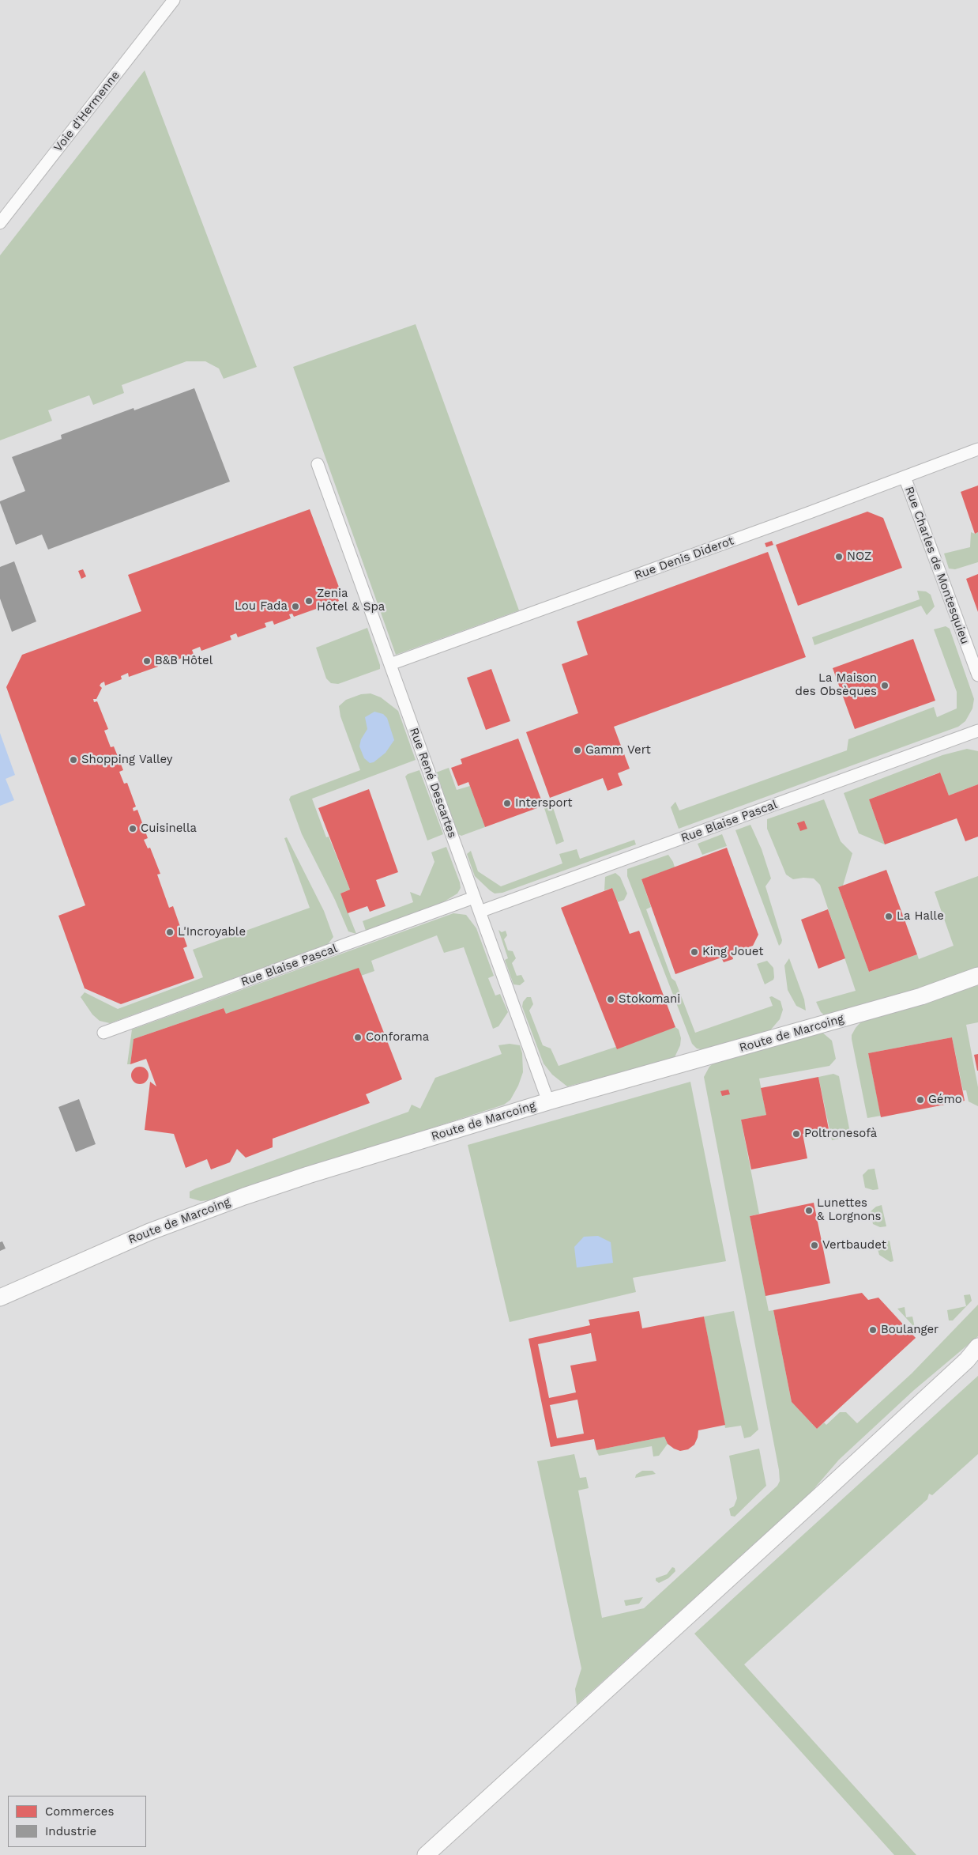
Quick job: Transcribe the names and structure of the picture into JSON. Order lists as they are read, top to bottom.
{
  "streets": {
    "street": [
      "Voie d'Hermenne",
      "Rue Denis Diderot",
      "Rue Charles de Montesquieu",
      "Rue René Descartes",
      "Rue Blaise Pascal",
      "Route de Marcoing"
    ]
  },
  "crossings": [
    ["Rue Denis Diderot", "Rue Charles de Montesquieu"],
    ["Rue Denis Diderot", "Rue René Descartes"],
    ["Rue René Descartes", "Rue Blaise Pascal"],
    ["Rue René Descartes", "Route de Marcoing"]
  ],
  "places": [
    "NOZ",
    "Zenia Hôtel & Spa",
    "Lou Fada",
    "B&B Hôtel",
    "La Maison des Obsèques",
    "Gamm Vert",
    "Shopping Valley",
    "Intersport",
    "Cuisinella",
    "La Halle",
    "L'Incroyable",
    "King Jouet",
    "Stokomani",
    "Conforama",
    "Gémo",
    "Poltronesofà",
    "Lunettes & Lorgnons",
    "Vertbaudet",
    "Boulanger"
  ],
  "legend": ["Commerces", "Industrie"]
}
